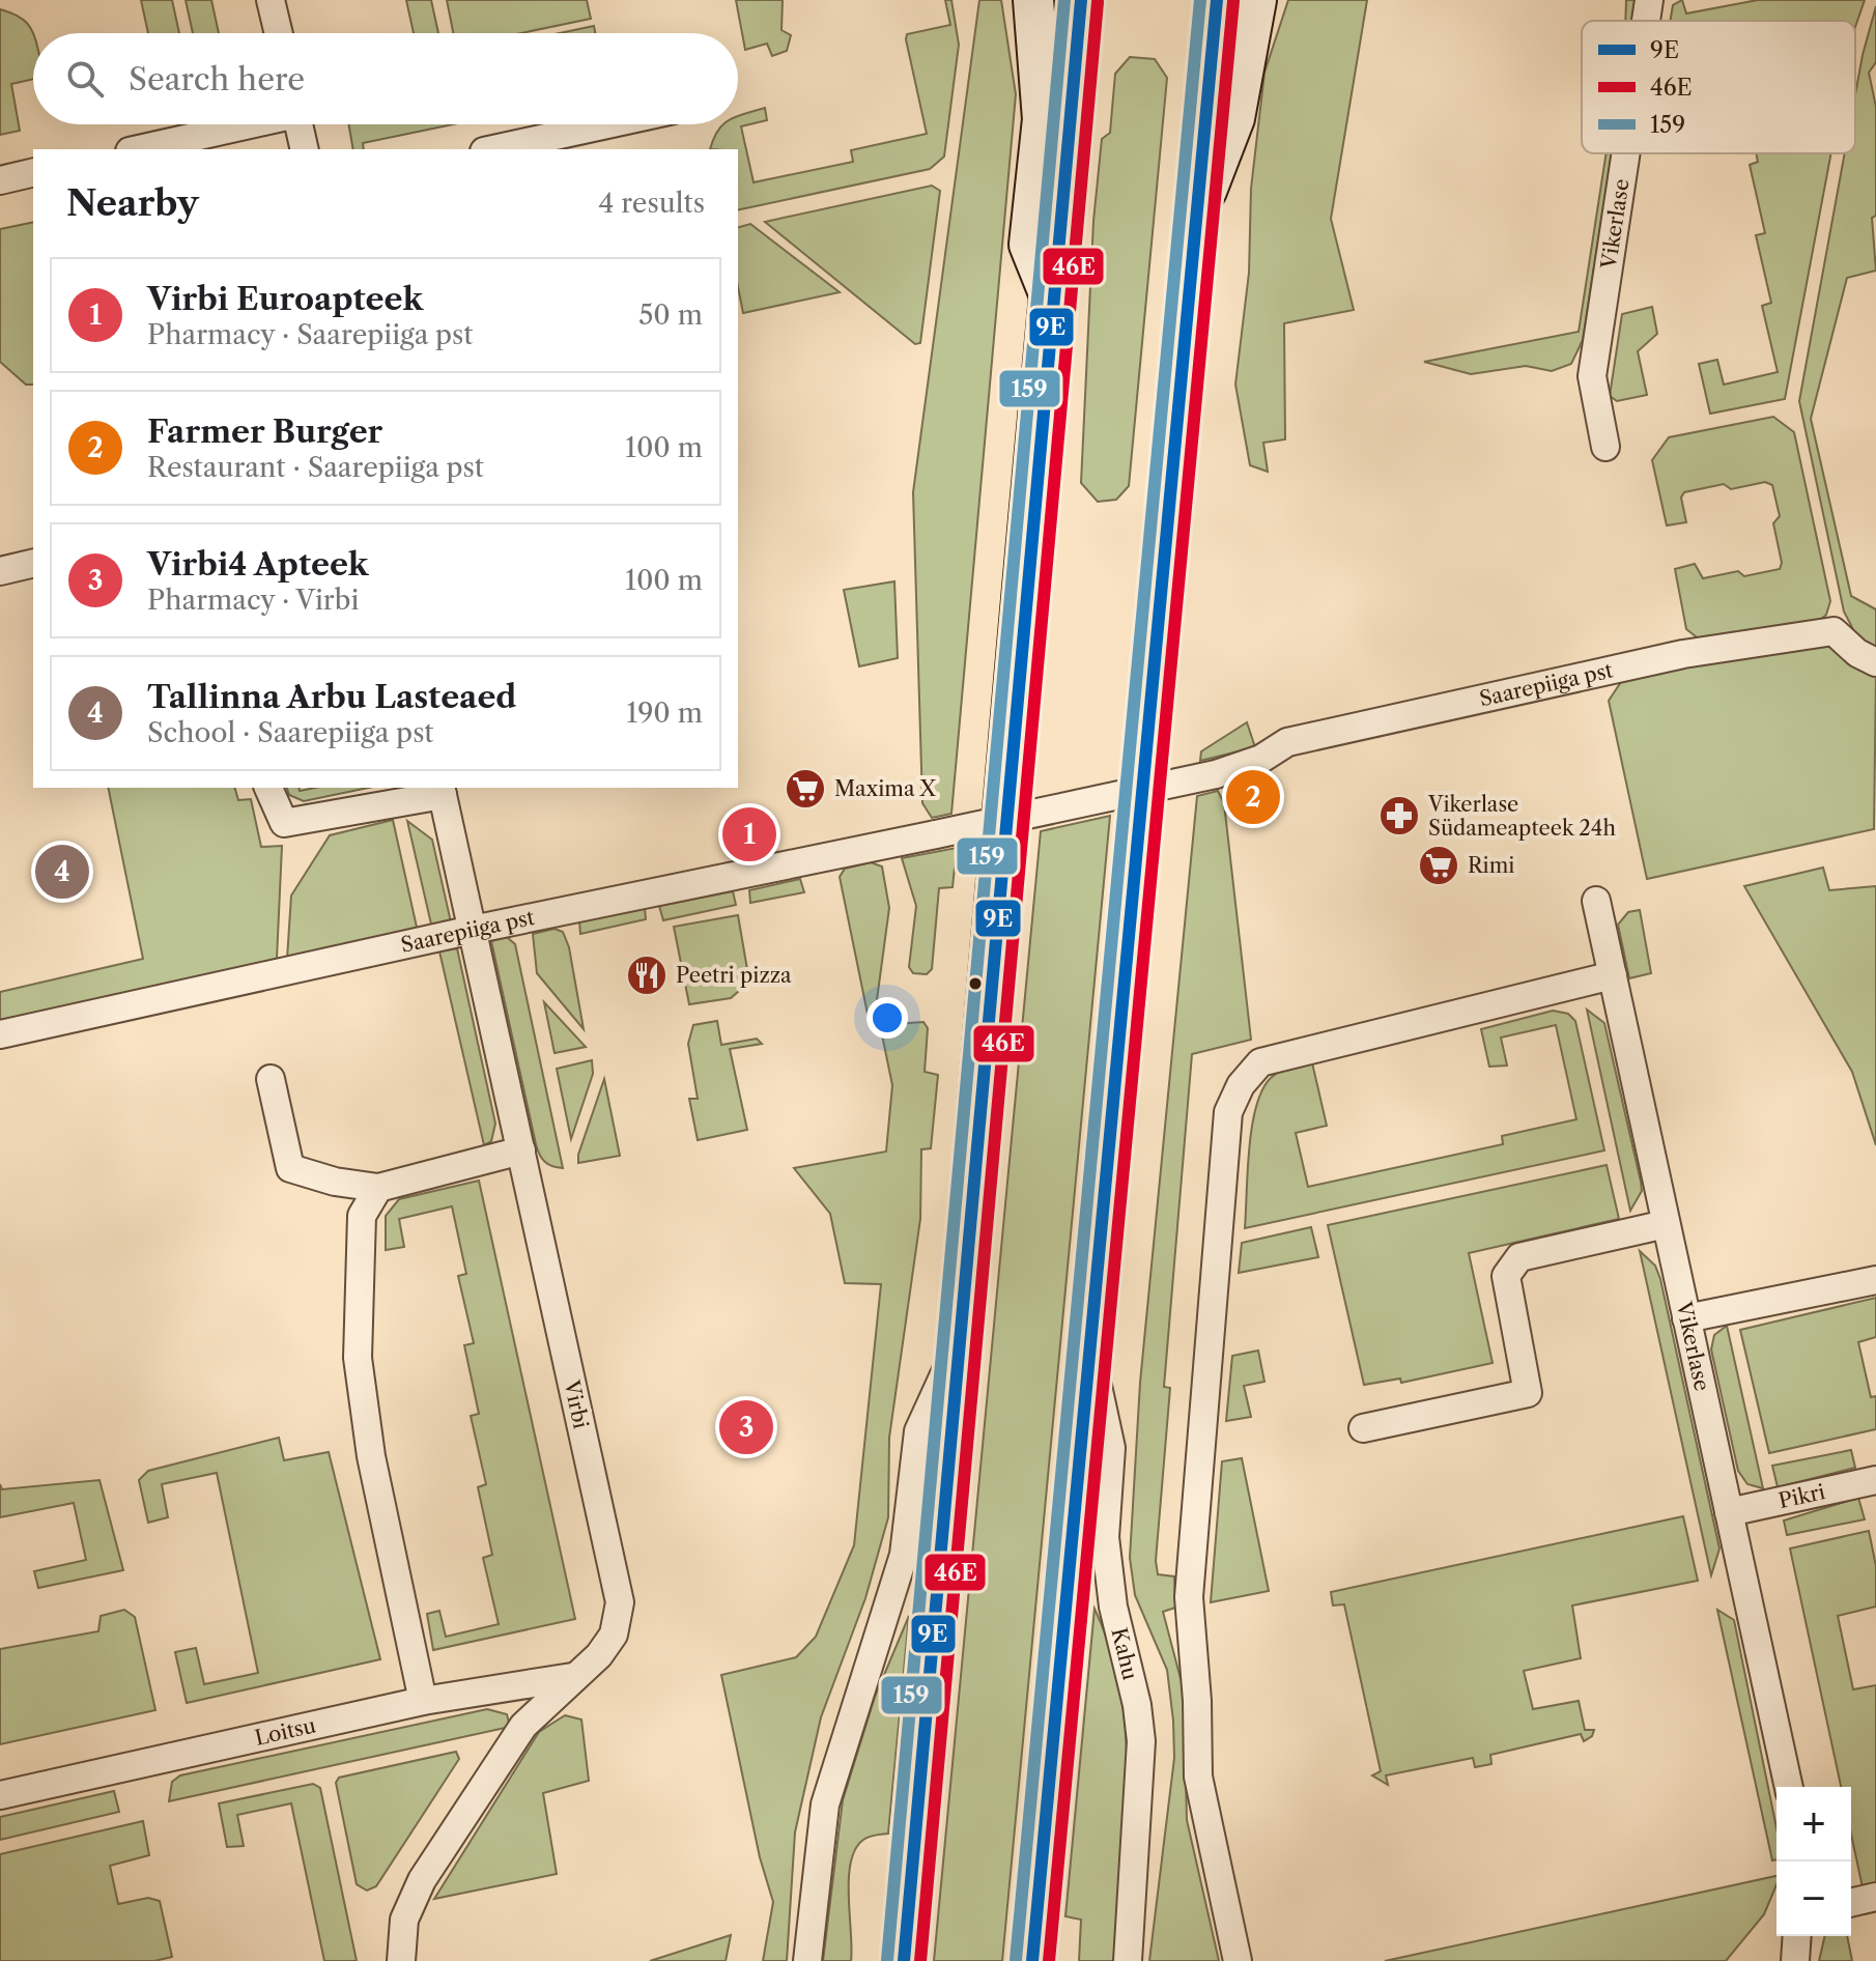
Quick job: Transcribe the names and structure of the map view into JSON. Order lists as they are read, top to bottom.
{
  "streets": {
    "street": [
      "Vikerlase",
      "Saarepiiga pst",
      "Virbi",
      "Pikri",
      "Kahu",
      "Loitsu"
    ]
  },
  "crossings": [
    ["Vikerlase", "Pikri"],
    ["Saarepiiga pst", "Virbi"],
    ["Virbi", "Loitsu"]
  ],
  "places": {
    "supermarket": ["Maxima X", "Rimi"],
    "pharmacy": ["Vikerlase Südameapteek 24h"],
    "restaurant": ["Peetri pizza"]
  },
  "lines": ["transit line 9E", "transit line 159", "transit line 46E"],
  "legend": ["9E", "46E", "159"],
  "page": {
    "search": "Search here",
    "heading": ["Nearby", "4 results"],
    "list": [
      {
        "mark": "1",
        "name": "Virbi Euroapteek",
        "note": "Pharmacy · Saarepiiga pst",
        "value": "50 m"
      },
      {
        "mark": "2",
        "name": "Farmer Burger",
        "note": "Restaurant · Saarepiiga pst",
        "value": "100 m"
      },
      {
        "mark": "3",
        "name": "Virbi4 Apteek",
        "note": "Pharmacy · Virbi",
        "value": "100 m"
      },
      {
        "mark": "4",
        "name": "Tallinna Arbu Lasteaed",
        "note": "School · Saarepiiga pst",
        "value": "190 m"
      }
    ],
    "pins": [
      "2",
      "1",
      "4",
      "3"
    ],
    "map_buttons": ["+", "−"]
  }
}
